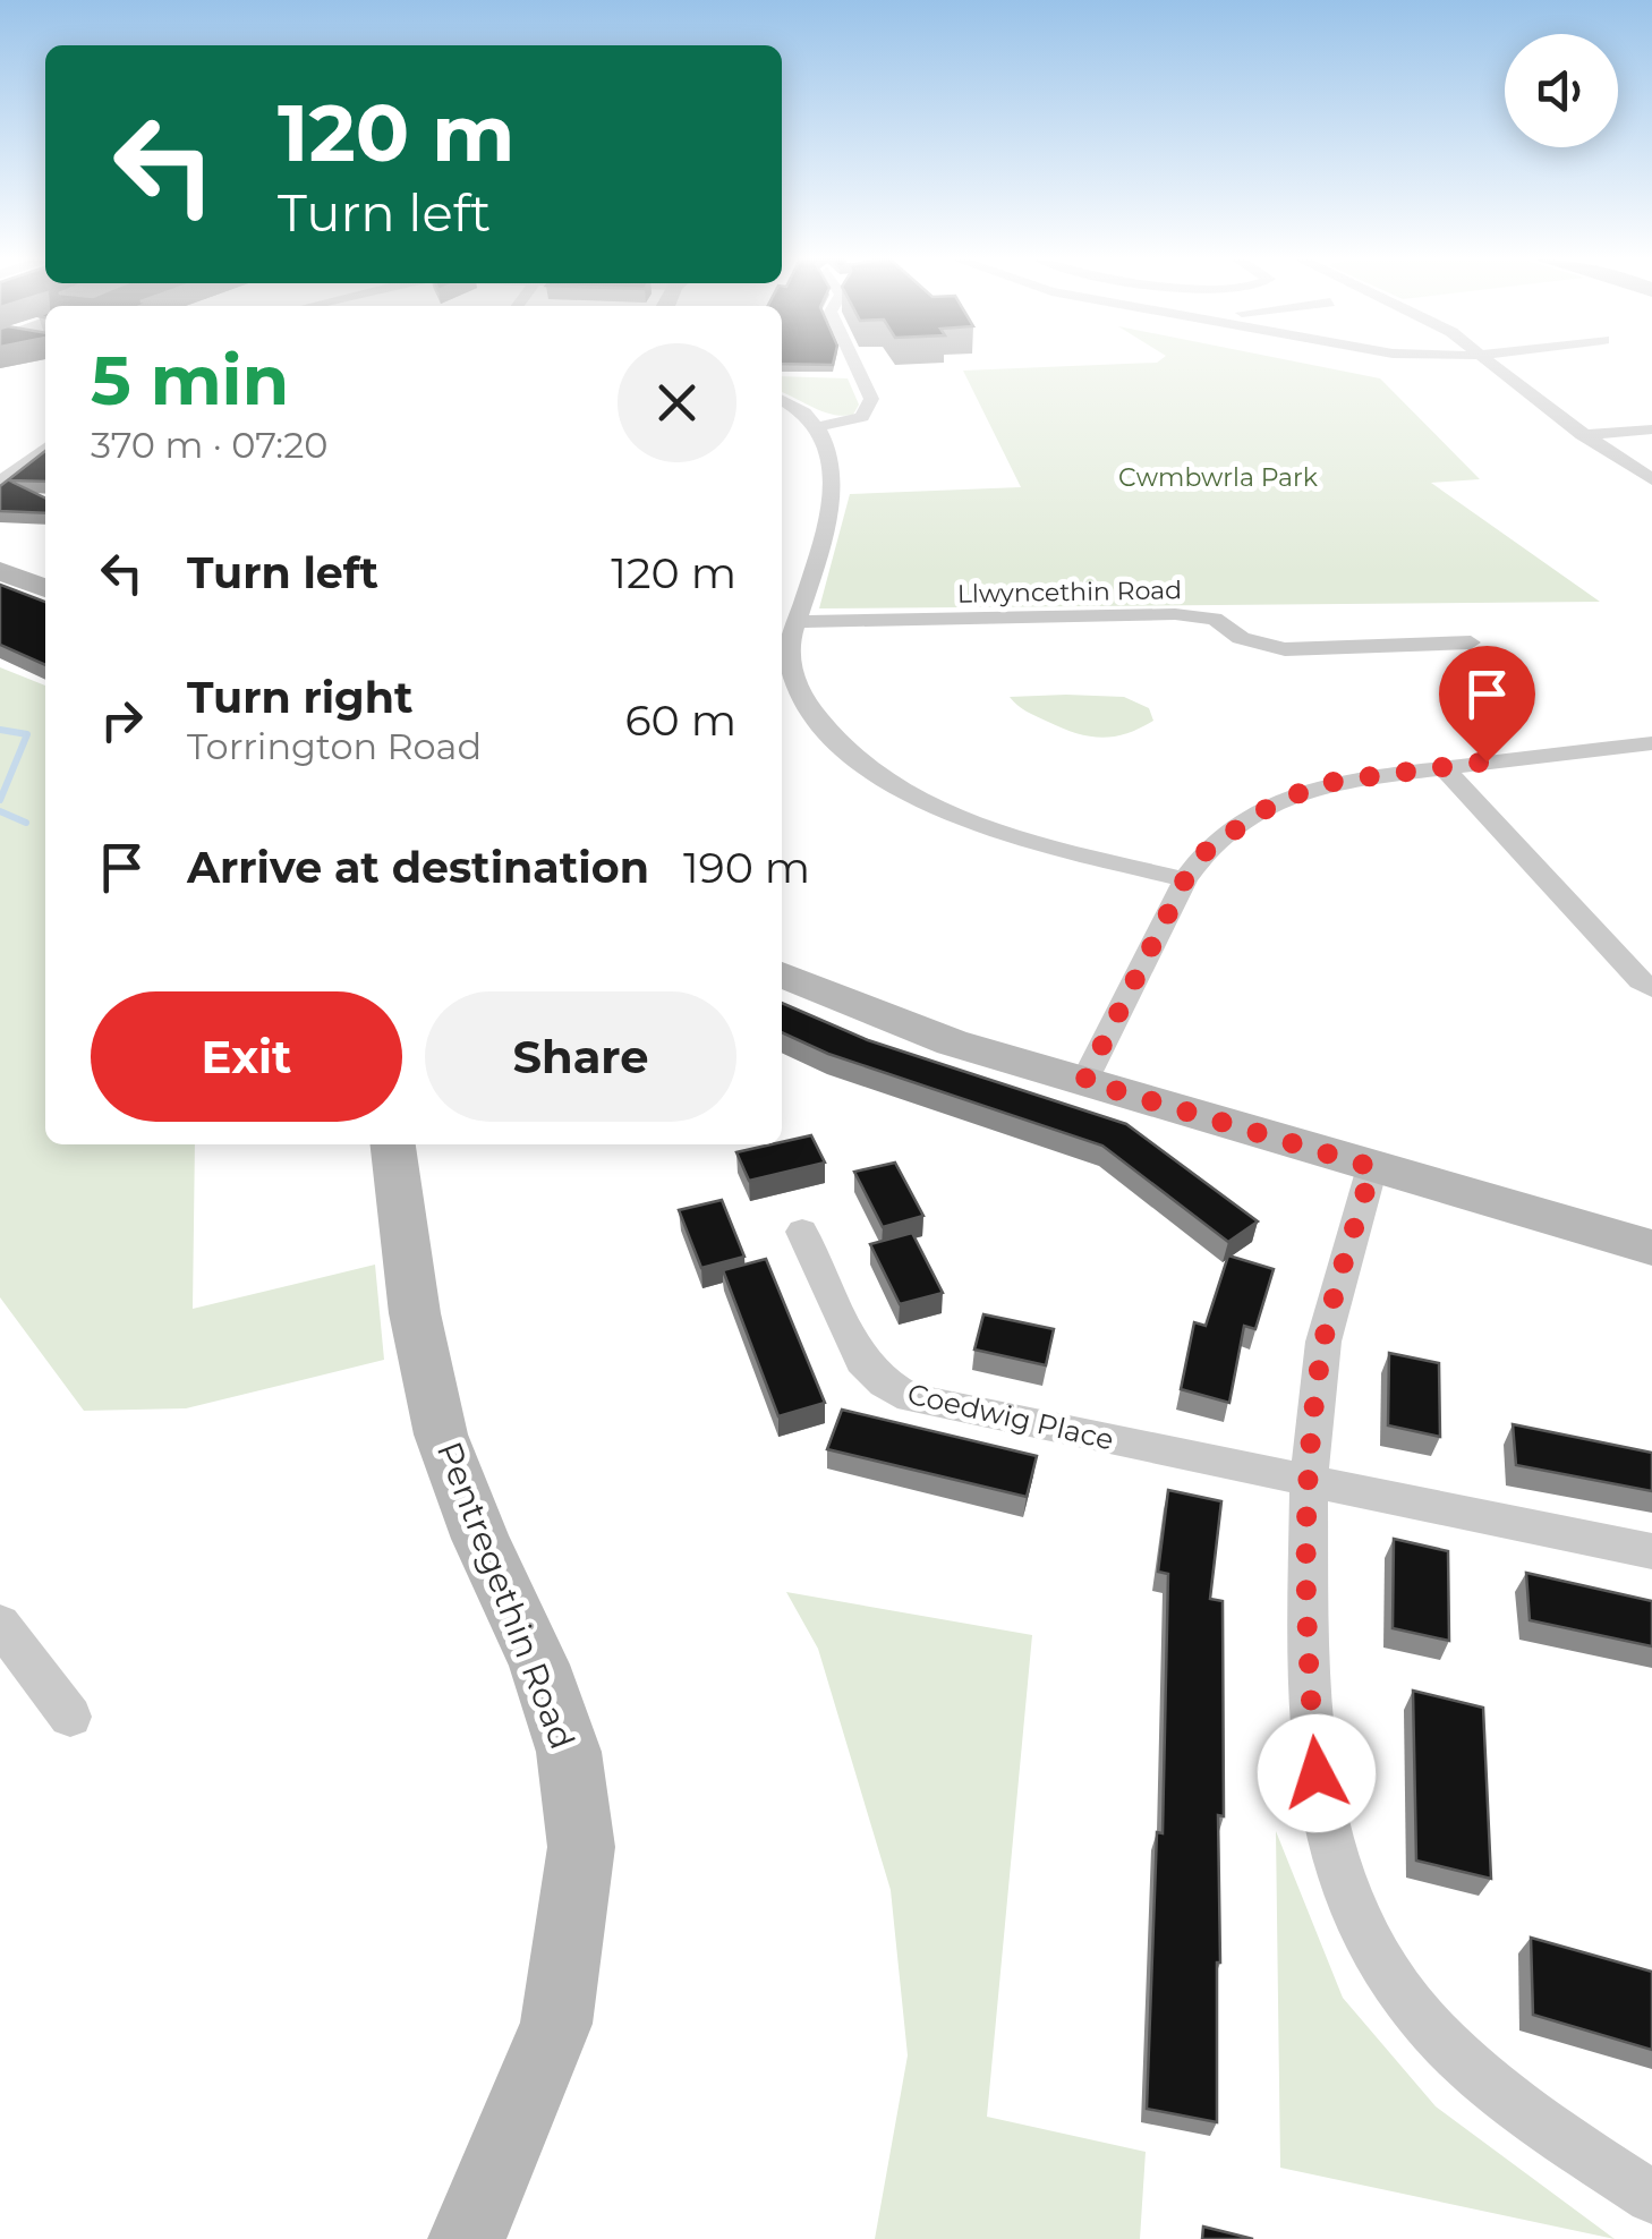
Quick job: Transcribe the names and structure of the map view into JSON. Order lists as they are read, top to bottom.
{
  "streets": {
    "street": ["Llwyncethin Road", "Coedwig Place", "Pentregethin Road"]
  },
  "parks": ["Cwmbwrla Park"],
  "page": {
    "turn": ["120 m", "Turn left"],
    "heading": ["5 min", "370 m · 07:20"],
    "list": [
      {
        "name": "Turn left",
        "value": "120 m"
      },
      {
        "name": "Turn right",
        "note": "Torrington Road",
        "value": "60 m"
      },
      {
        "name": "Arrive at destination",
        "value": "190 m"
      }
    ],
    "buttons": ["Exit", "Share"]
  }
}
